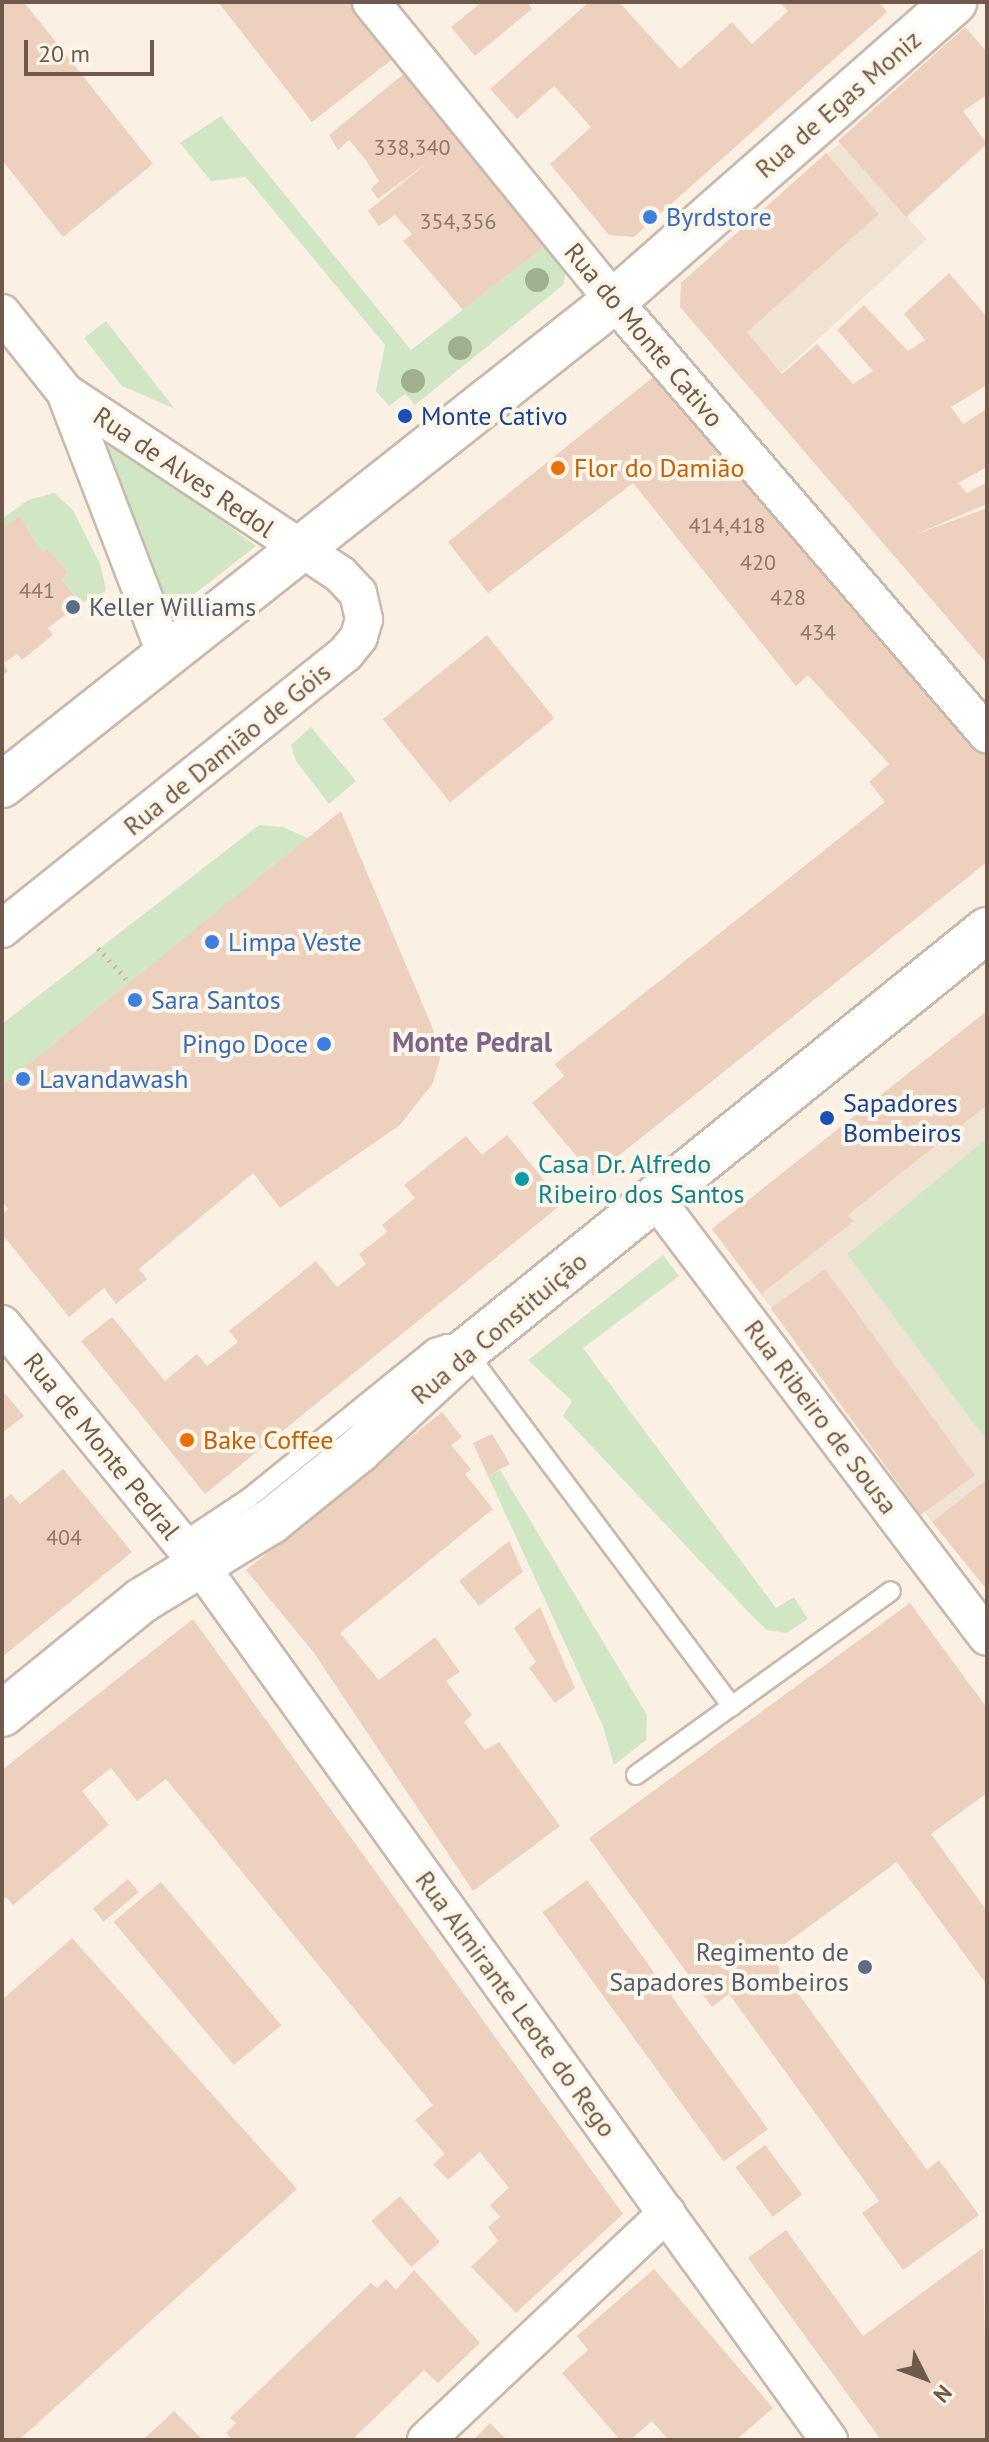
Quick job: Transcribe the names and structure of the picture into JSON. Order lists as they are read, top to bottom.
{
  "streets": {
    "main road": ["Rua de Egas Moniz", "Rua da Constituição"],
    "street": [
      "Rua do Monte Cativo",
      "Rua de Alves Redol",
      "Rua de Damião de Góis",
      "Rua Ribeiro de Sousa",
      "Rua de Monte Pedral",
      "Rua Almirante Leote do Rego"
    ]
  },
  "crossings": [
    ["Rua de Egas Moniz", "Rua do Monte Cativo"],
    ["Rua de Alves Redol", "Rua de Damião de Góis"],
    ["Rua da Constituição", "Rua Ribeiro de Sousa"],
    ["Rua da Constituição", "Rua de Monte Pedral"],
    ["Rua da Constituição", "Rua Almirante Leote do Rego"],
    ["Rua de Monte Pedral", "Rua Almirante Leote do Rego"]
  ],
  "districts": ["Monte Pedral"],
  "places": [
    "Byrdstore",
    "Monte Cativo",
    "Flor do Damião",
    "Keller Williams",
    "Limpa Veste",
    "Sara Santos",
    "Pingo Doce",
    "Lavandawash",
    "Sapadores Bombeiros",
    "Casa Dr. Alfredo Ribeiro dos Santos",
    "Bake Coffee",
    "Regimento de Sapadores Bombeiros"
  ],
  "house_numbers": [
    "338,340",
    "354,356",
    "414,418",
    "420",
    "441",
    "428",
    "434",
    "404"
  ],
  "scale_bar": "20 m",
  "north": "bottom right"
}
